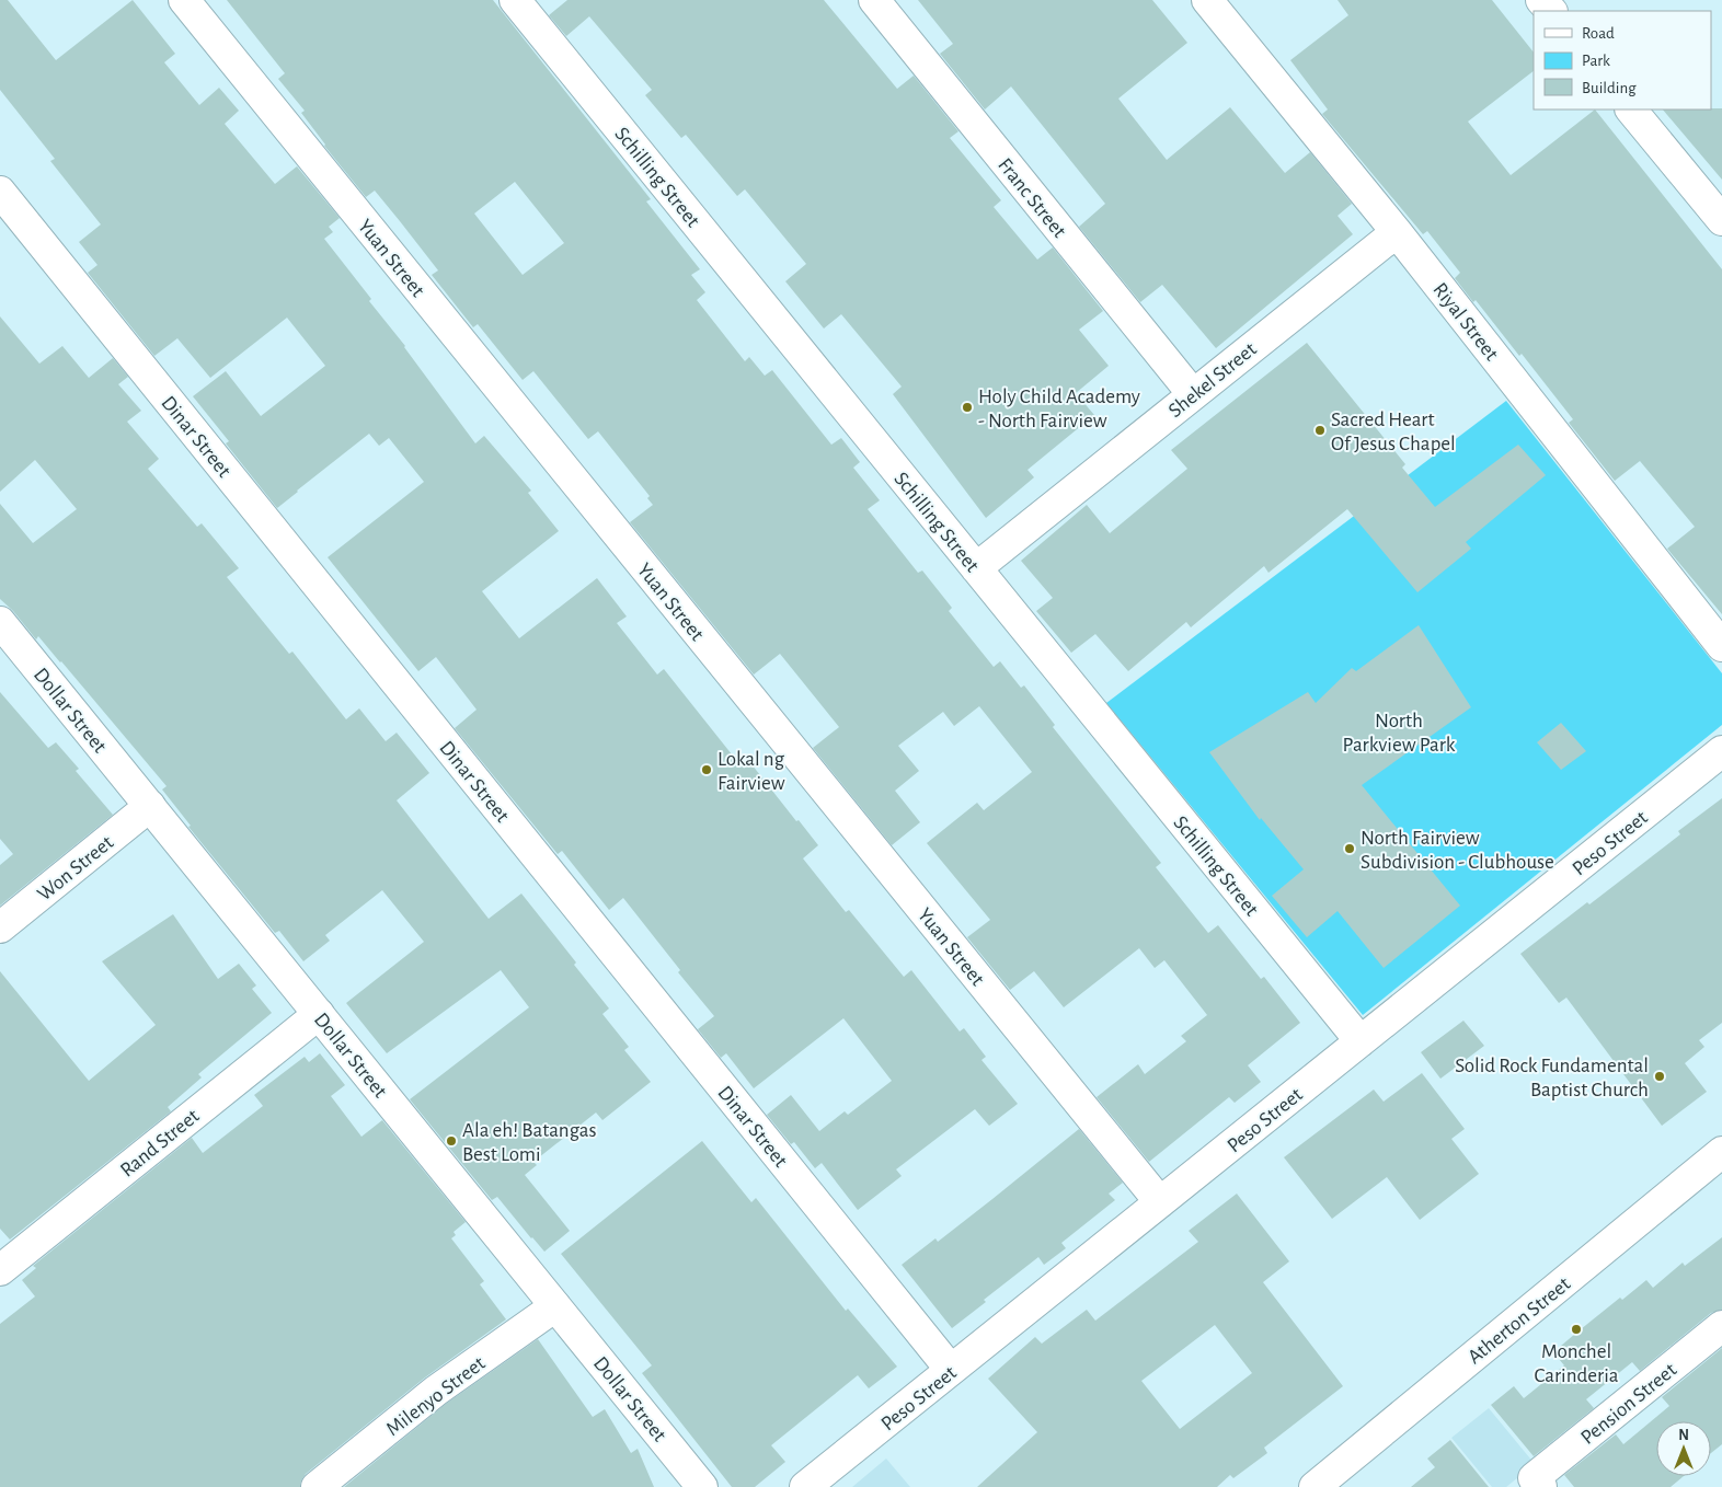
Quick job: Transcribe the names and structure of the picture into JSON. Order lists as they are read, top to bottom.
{
  "streets": {
    "street": [
      "Schilling Street",
      "Franc Street",
      "Yuan Street",
      "Riyal Street",
      "Shekel Street",
      "Dinar Street",
      "Dollar Street",
      "Peso Street",
      "Won Street",
      "Rand Street",
      "Atherton Street",
      "Milenyo Street",
      "Pension Street"
    ]
  },
  "crossings": [
    ["Schilling Street", "Shekel Street"],
    ["Schilling Street", "Peso Street"],
    ["Franc Street", "Shekel Street"],
    ["Yuan Street", "Peso Street"],
    ["Riyal Street", "Shekel Street"],
    ["Dinar Street", "Peso Street"],
    ["Dollar Street", "Won Street"],
    ["Dollar Street", "Rand Street"],
    ["Dollar Street", "Milenyo Street"]
  ],
  "parks": ["North Parkview Park"],
  "places": [
    "Holy Child Academy - North Fairview",
    "Sacred Heart Of Jesus Chapel",
    "Lokal ng Fairview",
    "North Fairview Subdivision - Clubhouse",
    "Solid Rock Fundamental Baptist Church",
    "Ala eh! Batangas Best Lomi",
    "Monchel Carinderia"
  ],
  "legend": ["Road", "Park", "Building"],
  "north": "top"
}
